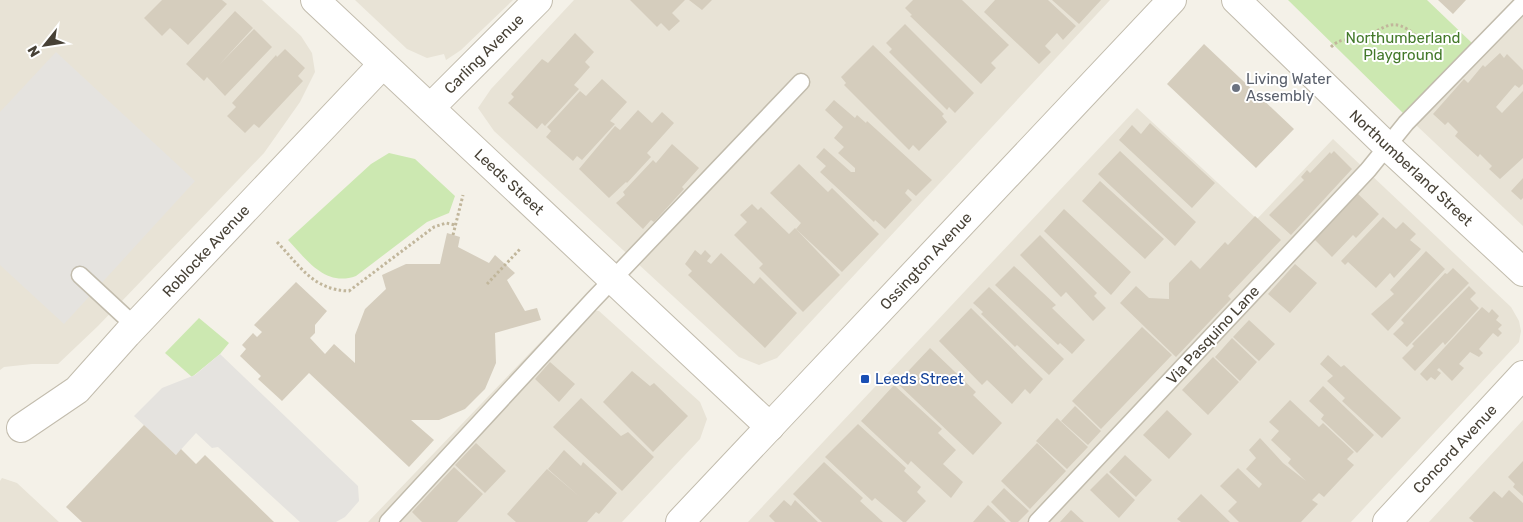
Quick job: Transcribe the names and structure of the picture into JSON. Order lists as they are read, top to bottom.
{
  "streets": {
    "street": [
      "Carling Avenue",
      "Northumberland Street",
      "Leeds Street",
      "Roblocke Avenue",
      "Ossington Avenue",
      "Concord Avenue"
    ],
    "lane": ["Via Pasquino Lane"]
  },
  "crossings": [
    ["Carling Avenue", "Leeds Street"],
    ["Northumberland Street", "Via Pasquino Lane"],
    ["Leeds Street", "Roblocke Avenue"],
    ["Leeds Street", "Ossington Avenue"]
  ],
  "parks": ["Northumberland Playground"],
  "places": {
    "other": ["Living Water Assembly"],
    "transit": ["Leeds Street"]
  },
  "north": "bottom left"
}
